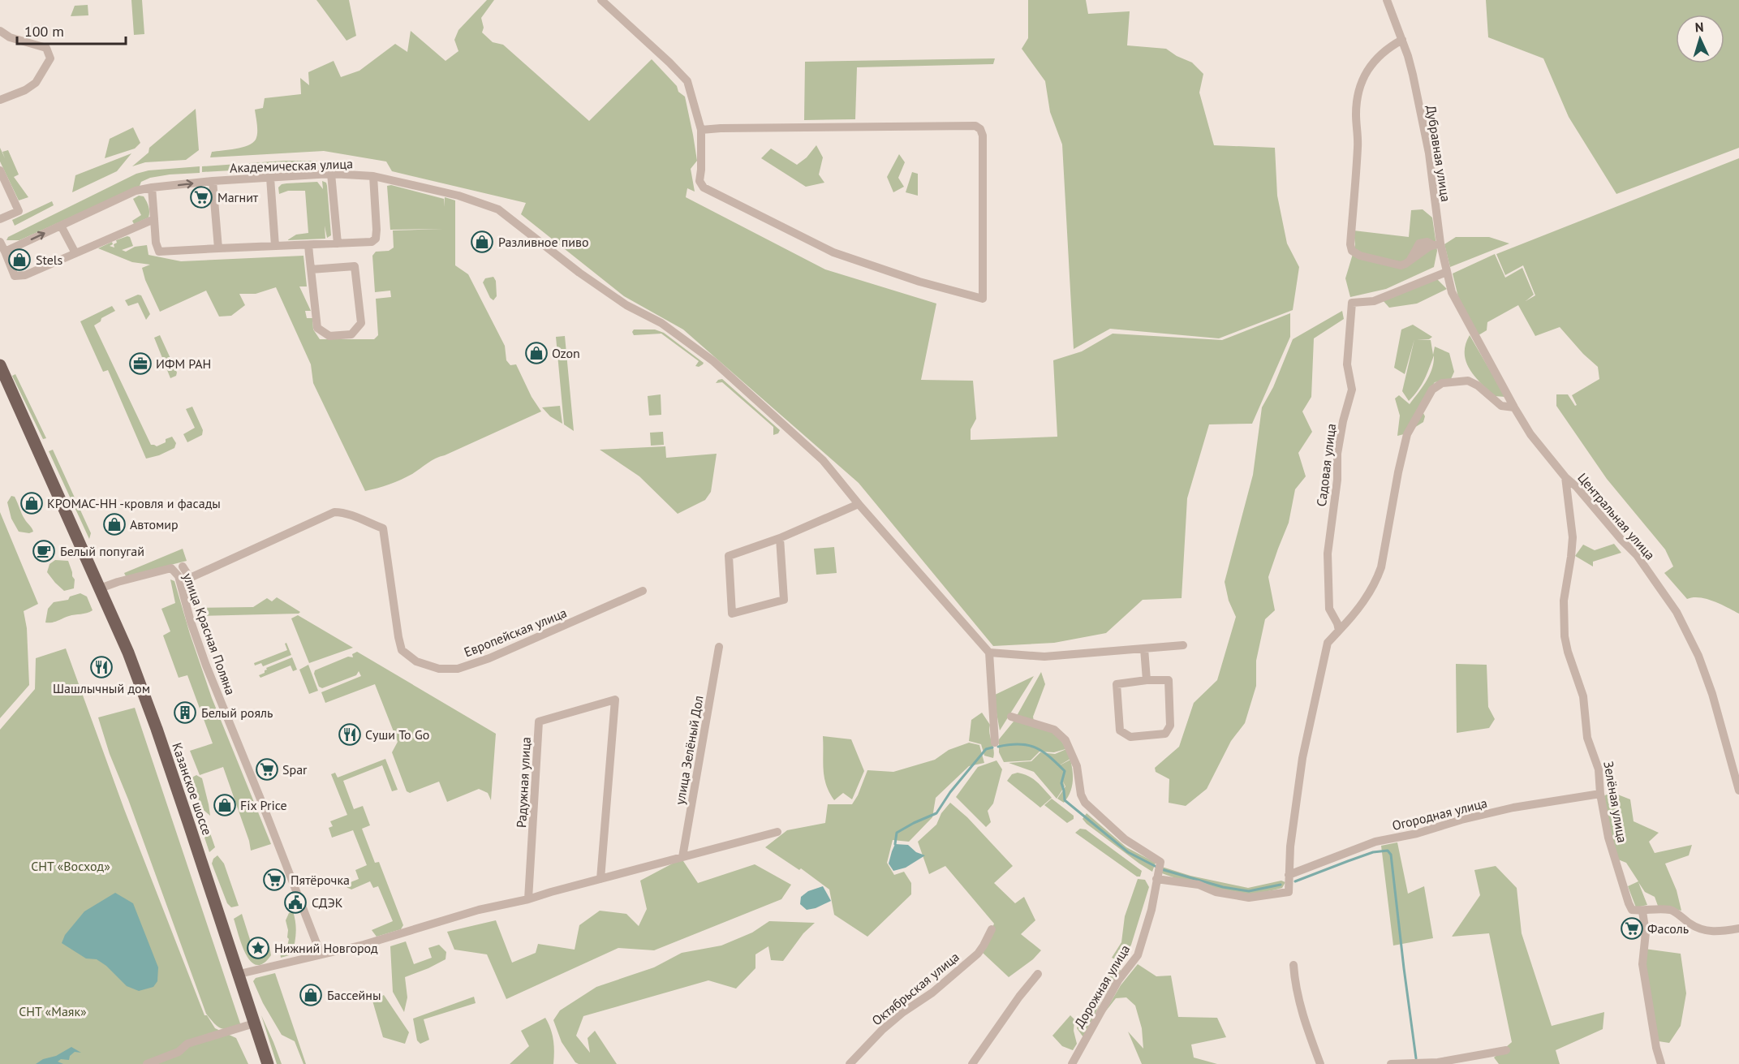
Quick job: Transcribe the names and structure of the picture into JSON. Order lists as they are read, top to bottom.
{
  "streets": {
    "main road": ["Казанское шоссе"],
    "street": [
      "Дубравная улица",
      "Академическая улица",
      "Садовая улица",
      "Центральная улица",
      "Европейская улица",
      "улица Красная Поляна",
      "улица Зелёный Дол",
      "Радужная улица",
      "Зелёная улица",
      "Огородная улица",
      "Дорожная улица",
      "Октябрьская улица"
    ]
  },
  "crossings": [
    ["Дубравная улица", "Садовая улица"],
    ["Дубравная улица", "Центральная улица"],
    ["Садовая улица", "Центральная улица"],
    ["Центральная улица", "Зелёная улица"],
    ["улица Красная Поляна", "Казанское шоссе"],
    ["Зелёная улица", "Огородная улица"]
  ],
  "parks": ["СНТ «Восход»", "СНТ «Маяк»"],
  "places": {
    "supermarket": [
      "Магнит",
      "Spar",
      "Пятёрочка",
      "Фасоль"
    ],
    "shop": [
      "Разливное пиво",
      "Stels",
      "Ozon",
      "КРОМАС-НН -кровля и фасады",
      "Автомир",
      "Fix Price",
      "Бассейны"
    ],
    "office": ["ИФМ РАН"],
    "cafe": ["Белый попугай"],
    "restaurant": ["Шашлычный дом", "Суши To Go"],
    "building": ["Белый рояль"],
    "public building": ["СДЭК"],
    "place": ["Нижний Новгород"]
  },
  "scale_bar": "100 m",
  "north": "top"
}
